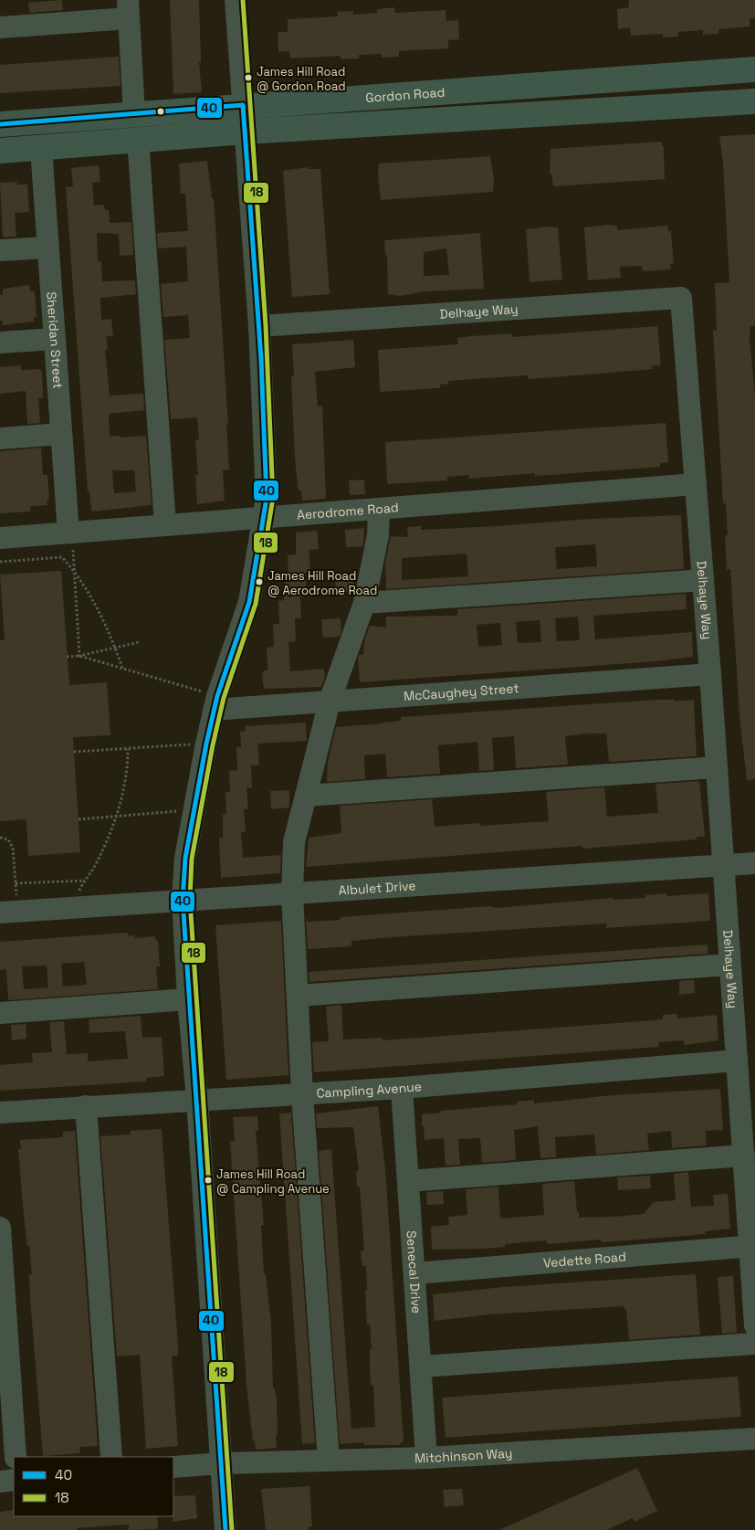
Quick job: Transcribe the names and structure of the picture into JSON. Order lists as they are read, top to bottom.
{
  "streets": {
    "main road": ["Gordon Road"],
    "street": [
      "Delhaye Way",
      "Sheridan Street",
      "Aerodrome Road",
      "McCaughey Street",
      "Albulet Drive",
      "Campling Avenue",
      "Vedette Road",
      "Senecal Drive",
      "Mitchinson Way"
    ]
  },
  "crossings": [
    ["Delhaye Way", "Aerodrome Road"],
    ["Delhaye Way", "McCaughey Street"],
    ["Delhaye Way", "Albulet Drive"],
    ["Delhaye Way", "Campling Avenue"],
    ["Delhaye Way", "Vedette Road"],
    ["Sheridan Street", "Aerodrome Road"],
    ["Campling Avenue", "Senecal Drive"],
    ["Vedette Road", "Senecal Drive"],
    ["Senecal Drive", "Mitchinson Way"]
  ],
  "places": ["James Hill Road @ Gordon Road", "James Hill Road @ Aerodrome Road", "James Hill Road @ Campling Avenue"],
  "lines": ["transit line 18", "transit line 40"],
  "legend": ["40", "18"]
}
